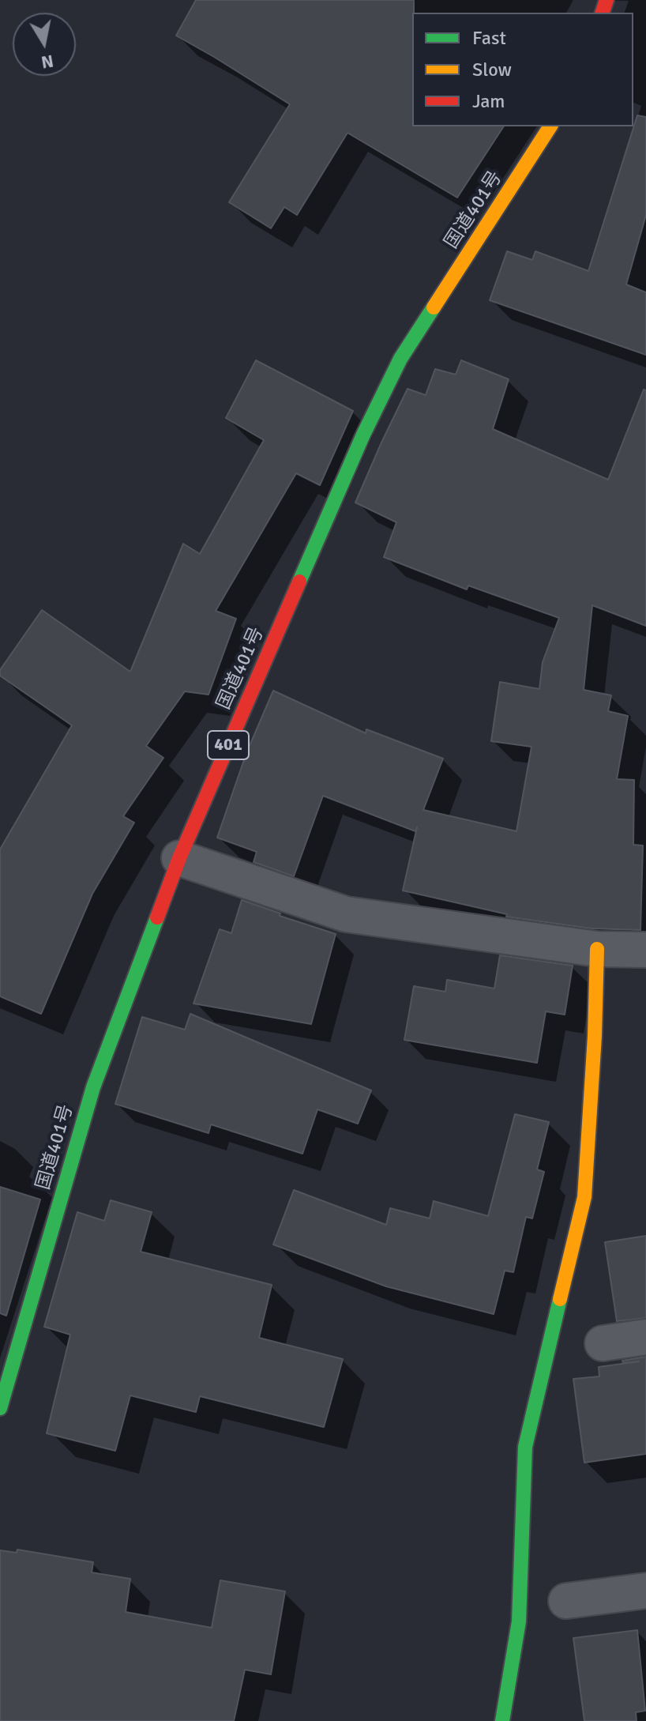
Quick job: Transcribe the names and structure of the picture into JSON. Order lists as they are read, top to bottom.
{
  "streets": {
    "main road": ["国道401号", "401"]
  },
  "legend": ["Fast", "Slow", "Jam"],
  "north": "bottom"
}
